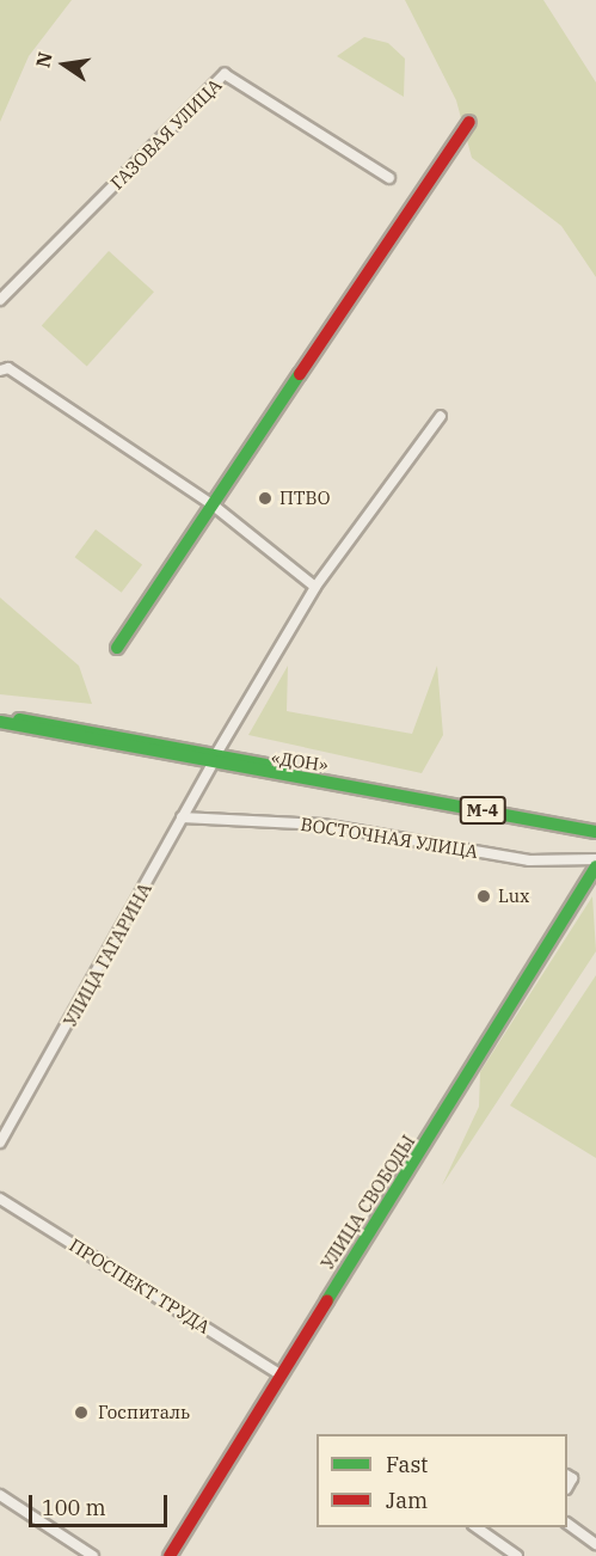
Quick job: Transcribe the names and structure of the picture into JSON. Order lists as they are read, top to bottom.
{
  "streets": {
    "street": [
      "ГАЗОВАЯ УЛИЦА",
      "М-4",
      "ВОСТОЧНАЯ УЛИЦА",
      "УЛИЦА ГАГАРИНА",
      "УЛИЦА СВОБОДЫ",
      "ПРОСПЕКТ ТРУДА"
    ]
  },
  "crossings": [
    ["М-4", "УЛИЦА ГАГАРИНА"],
    ["ВОСТОЧНАЯ УЛИЦА", "УЛИЦА ГАГАРИНА"],
    ["УЛИЦА СВОБОДЫ", "ПРОСПЕКТ ТРУДА"]
  ],
  "places": ["ПТВО", "Lux", "Госпиталь"],
  "legend": ["Fast", "Jam"],
  "scale_bar": "100 m",
  "north": "left"
}
